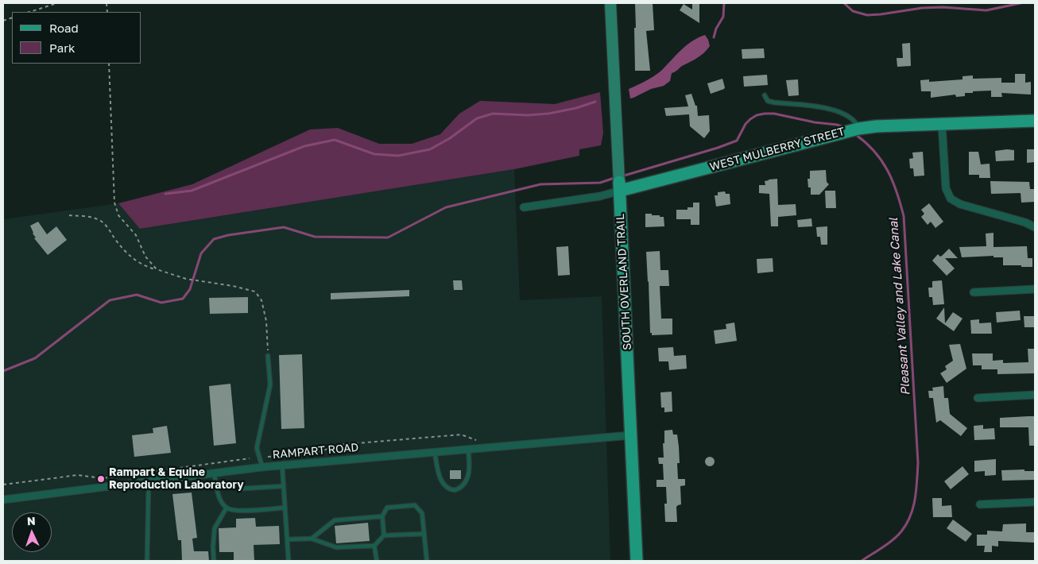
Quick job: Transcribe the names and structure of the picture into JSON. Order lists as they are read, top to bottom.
{
  "streets": {
    "main road": ["WEST MULBERRY STREET", "SOUTH OVERLAND TRAIL"],
    "street": ["RAMPART ROAD"]
  },
  "crossings": [
    ["WEST MULBERRY STREET", "SOUTH OVERLAND TRAIL"],
    ["SOUTH OVERLAND TRAIL", "RAMPART ROAD"]
  ],
  "water": ["Pleasant Valley and Lake Canal"],
  "places": ["Rampart & Equine Reproduction Laboratory"],
  "legend": ["Road", "Park"],
  "north": "top"
}
